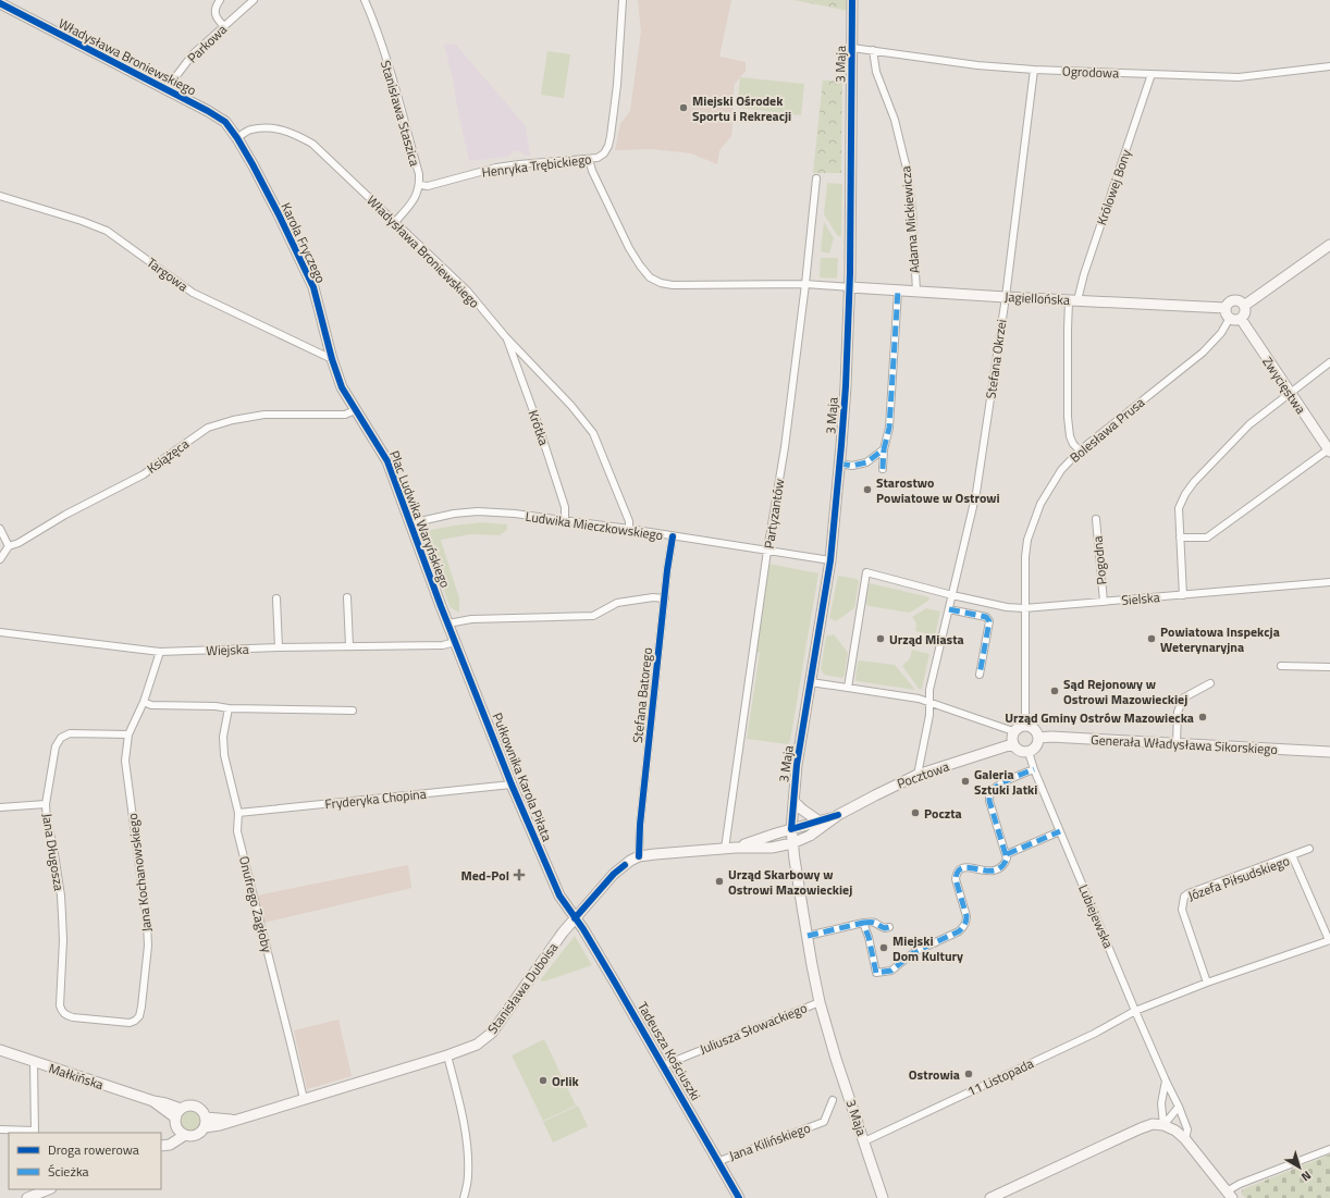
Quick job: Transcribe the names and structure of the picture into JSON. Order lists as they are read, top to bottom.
{
  "streets": {
    "street": [
      "Parkowa",
      "Władysława Broniewskiego",
      "3 Maja",
      "Ogrodowa",
      "Stanisława Staszica",
      "Henryka Trębickiego",
      "Królowej Bony",
      "Adama Mickiewicza",
      "Karola Fryczego",
      "Targowa",
      "Jagiellońska",
      "Stefana Okrzei",
      "Zwycięstwa",
      "Krótka",
      "Bolesława Prusa",
      "Książęca",
      "Partyzantów",
      "Plac Ludwika Waryńskiego",
      "Ludwika Mieczkowskiego",
      "Pogodna",
      "Sielska",
      "Wiejska",
      "Stefana Batorego",
      "Generała Władysława Sikorskiego",
      "Pocztowa",
      "Pułkownika Karola Piłata",
      "Fryderyka Chopina",
      "Jana Długosza",
      "Jana Kochanowskiego",
      "Józefa Piłsudskiego",
      "Onufrego Zagłoby",
      "Lubiejewska",
      "Stanisława Duboisa",
      "Juliusza Słowackiego",
      "Tadeusza Kościuszki",
      "Małkińska",
      "11 Listopada",
      "Jana Kilińskiego"
    ]
  },
  "crossings": [
    ["Parkowa", "Władysława Broniewskiego"],
    ["Władysława Broniewskiego", "Karola Fryczego"],
    ["Władysława Broniewskiego", "Krótka"],
    ["Władysława Broniewskiego", "Ludwika Mieczkowskiego"],
    ["3 Maja", "Ogrodowa"],
    ["3 Maja", "Jagiellońska"],
    ["3 Maja", "Ludwika Mieczkowskiego"],
    ["3 Maja", "Pocztowa"],
    ["3 Maja", "Stanisława Duboisa"],
    ["3 Maja", "Juliusza Słowackiego"],
    ["3 Maja", "11 Listopada"],
    ["Ogrodowa", "Królowej Bony"],
    ["Ogrodowa", "Adama Mickiewicza"],
    ["Ogrodowa", "Stefana Okrzei"],
    ["Stanisława Staszica", "Henryka Trębickiego"],
    ["Królowej Bony", "Jagiellońska"],
    ["Królowej Bony", "Bolesława Prusa"],
    ["Adama Mickiewicza", "Jagiellońska"],
    ["Karola Fryczego", "Targowa"],
    ["Karola Fryczego", "Książęca"],
    ["Karola Fryczego", "Plac Ludwika Waryńskiego"],
    ["Jagiellońska", "Stefana Okrzei"],
    ["Jagiellońska", "Zwycięstwa"],
    ["Jagiellońska", "Bolesława Prusa"],
    ["Stefana Okrzei", "Sielska"],
    ["Stefana Okrzei", "Pocztowa"],
    ["Zwycięstwa", "Bolesława Prusa"],
    ["Krótka", "Ludwika Mieczkowskiego"],
    ["Bolesława Prusa", "Sielska"],
    ["Bolesława Prusa", "Generała Władysława Sikorskiego"],
    ["Bolesława Prusa", "Pocztowa"],
    ["Bolesława Prusa", "Lubiejewska"],
    ["Książęca", "Plac Ludwika Waryńskiego"],
    ["Partyzantów", "Ludwika Mieczkowskiego"],
    ["Partyzantów", "Stanisława Duboisa"],
    ["Plac Ludwika Waryńskiego", "Ludwika Mieczkowskiego"],
    ["Plac Ludwika Waryńskiego", "Wiejska"],
    ["Plac Ludwika Waryńskiego", "Pułkownika Karola Piłata"],
    ["Ludwika Mieczkowskiego", "Stefana Batorego"],
    ["Pogodna", "Sielska"],
    ["Wiejska", "Pułkownika Karola Piłata"],
    ["Wiejska", "Jana Kochanowskiego"],
    ["Stefana Batorego", "Stanisława Duboisa"],
    ["Generała Władysława Sikorskiego", "Pocztowa"],
    ["Generała Władysława Sikorskiego", "Lubiejewska"],
    ["Pocztowa", "Lubiejewska"],
    ["Pocztowa", "Stanisława Duboisa"],
    ["Pułkownika Karola Piłata", "Fryderyka Chopina"],
    ["Pułkownika Karola Piłata", "Stanisława Duboisa"],
    ["Pułkownika Karola Piłata", "Tadeusza Kościuszki"],
    ["Fryderyka Chopina", "Onufrego Zagłoby"],
    ["Jana Długosza", "Jana Kochanowskiego"],
    ["Józefa Piłsudskiego", "Lubiejewska"],
    ["Józefa Piłsudskiego", "11 Listopada"],
    ["Onufrego Zagłoby", "Stanisława Duboisa"],
    ["Lubiejewska", "11 Listopada"],
    ["Stanisława Duboisa", "Tadeusza Kościuszki"],
    ["Stanisława Duboisa", "Małkińska"],
    ["Juliusza Słowackiego", "Tadeusza Kościuszki"],
    ["Tadeusza Kościuszki", "Jana Kilińskiego"]
  ],
  "places": {
    "other": [
      "Miejski Ośrodek Sportu i Rekreacji",
      "Starostwo Powiatowe w Ostrowi",
      "Urząd Miasta",
      "Powiatowa Inspekcja Weterynaryjna",
      "Sąd Rejonowy w Ostrowi Mazowieckiej",
      "Urząd Gminy Ostrów Mazowiecka",
      "Galeria Sztuki Jatki",
      "Poczta",
      "Urząd Skarbowy w Ostrowi Mazowieckiej",
      "Miejski Dom Kultury",
      "Ostrowia",
      "Orlik"
    ],
    "health": ["Med-Pol"]
  },
  "legend": ["Droga rowerowa", "Ścieżka"],
  "north": "bottom right"
}
